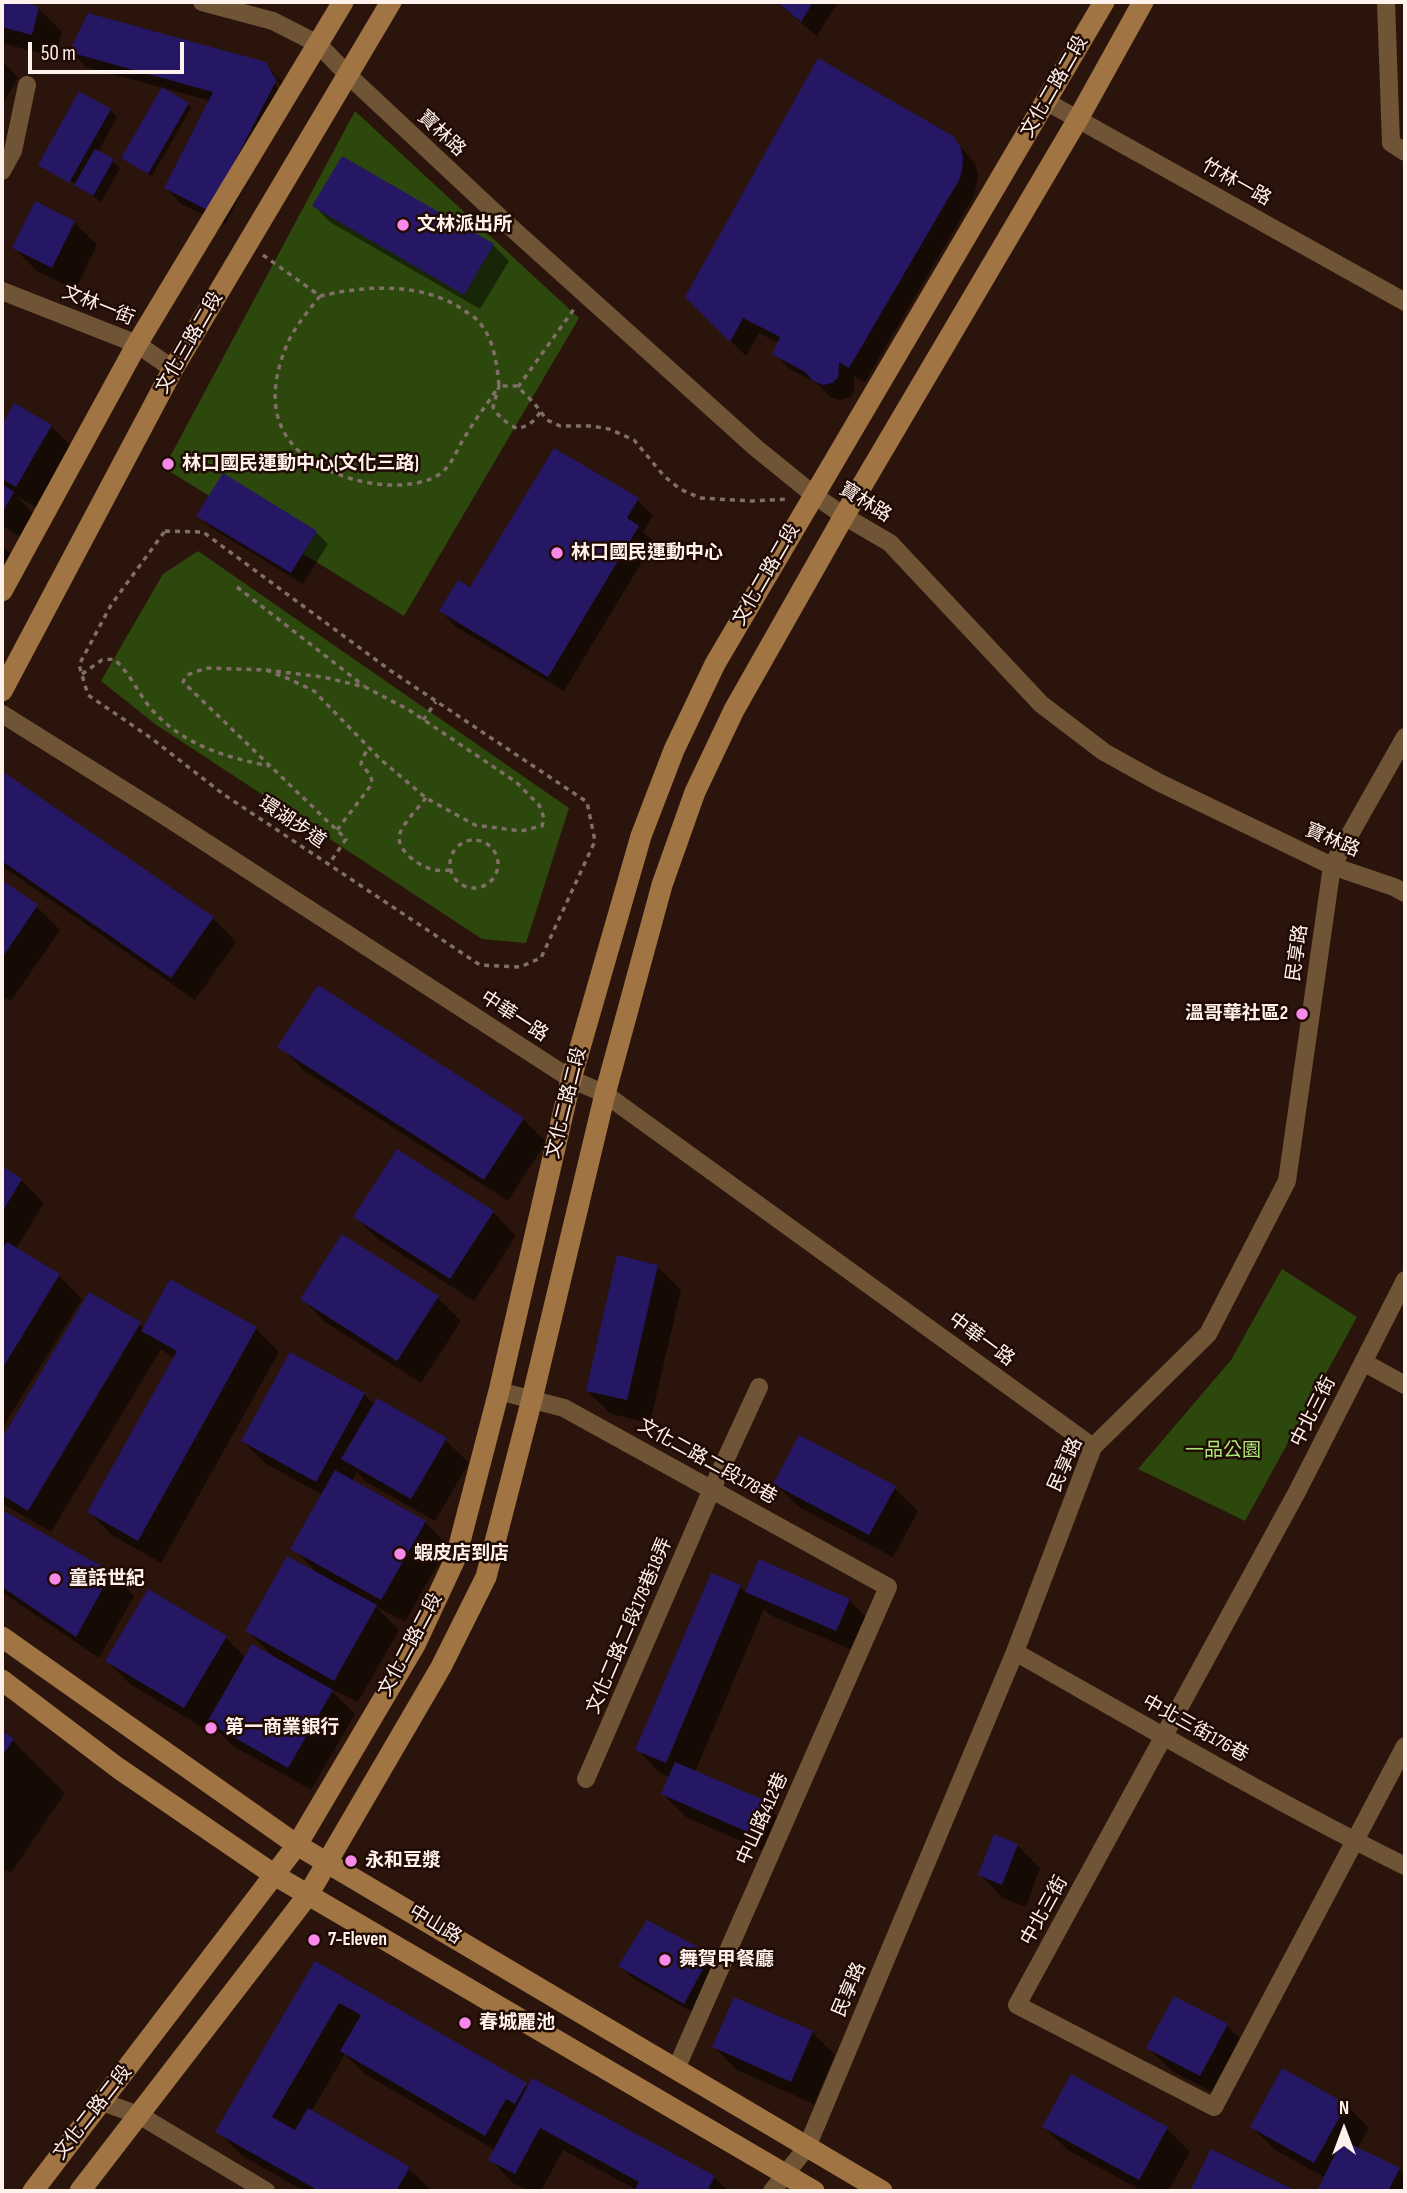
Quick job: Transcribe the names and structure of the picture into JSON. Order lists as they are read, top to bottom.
{
  "streets": {
    "street": [
      "文化二路二段",
      "寶林路",
      "竹林一路",
      "文林一街",
      "文化三路二段",
      "民享路",
      "中華一路",
      "中北三街",
      "文化二路二段178巷",
      "文化二路二段178巷18弄",
      "中北三街176巷",
      "中山路412巷",
      "中山路"
    ],
    "path": ["環湖步道"]
  },
  "crossings": [
    ["文化二路二段", "寶林路"],
    ["文化二路二段", "竹林一路"],
    ["文化二路二段", "中華一路"],
    ["文化二路二段", "文化二路二段178巷"],
    ["文化二路二段", "中山路"],
    ["寶林路", "文化三路二段"],
    ["寶林路", "民享路"],
    ["文林一街", "文化三路二段"],
    ["民享路", "中華一路"],
    ["民享路", "中北三街176巷"],
    ["民享路", "中山路"],
    ["中北三街", "中北三街176巷"],
    ["文化二路二段178巷", "文化二路二段178巷18弄"],
    ["文化二路二段178巷", "中山路412巷"],
    ["中山路412巷", "中山路"]
  ],
  "parks": ["一品公園"],
  "places": [
    "文林派出所",
    "林口國民運動中心(文化三路)",
    "林口國民運動中心",
    "溫哥華社區2",
    "蝦皮店到店",
    "童話世紀",
    "第一商業銀行",
    "永和豆漿",
    "7-Eleven",
    "舞賀甲餐廳",
    "春城麗池"
  ],
  "scale_bar": "50 m",
  "north": "top"
}
